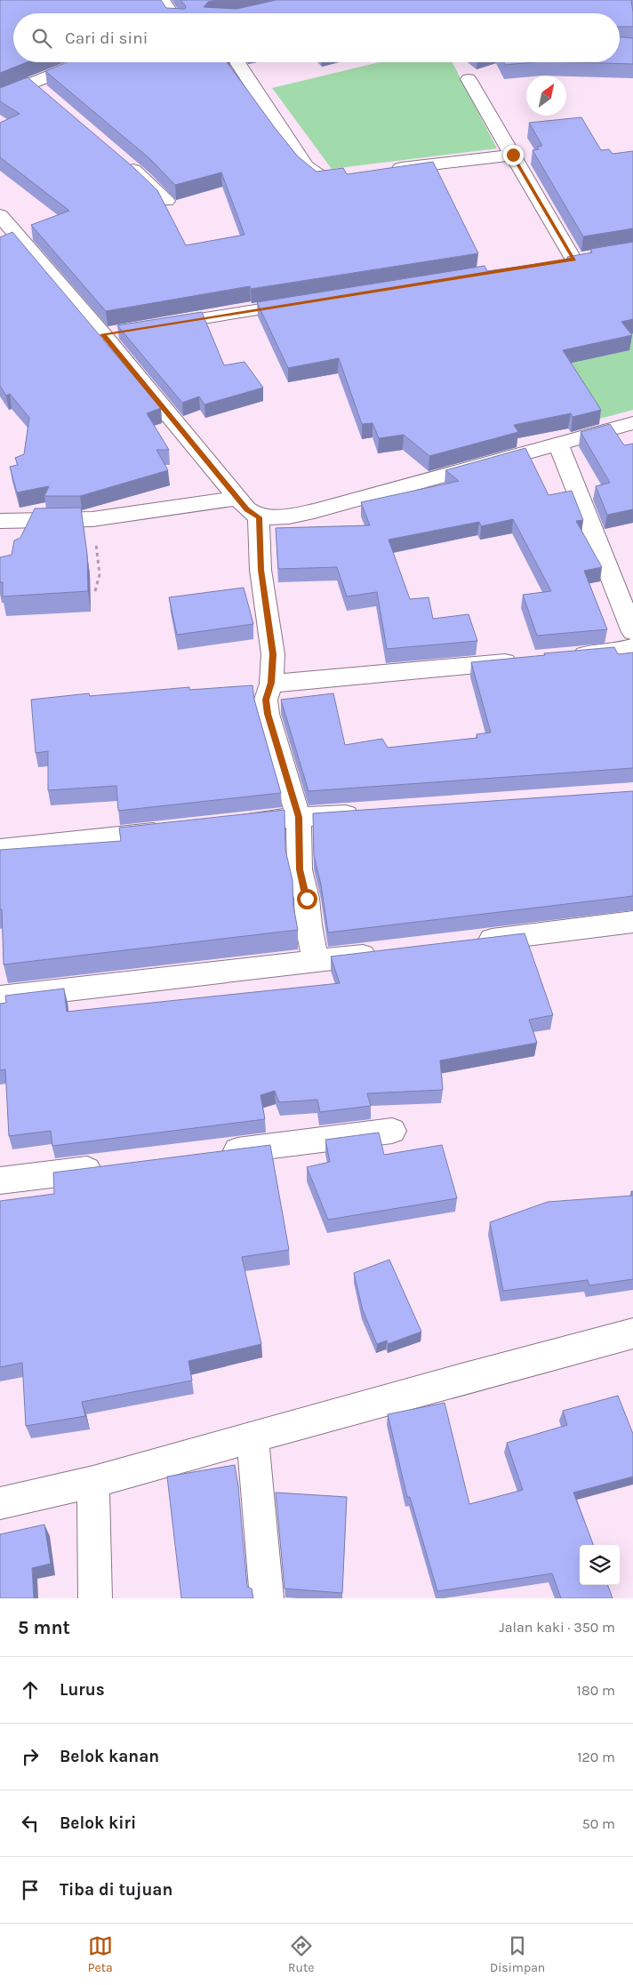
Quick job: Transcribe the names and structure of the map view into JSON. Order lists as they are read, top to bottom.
{
  "north": "top right",
  "page": {
    "search": "Cari di sini",
    "heading": ["5 mnt", "Jalan kaki · 350 m"],
    "list": [
      ["Lurus", "180 m"],
      ["Belok kanan", "120 m"],
      ["Belok kiri", "50 m"],
      "Tiba di tujuan"
    ],
    "nav": ["Peta", "Rute", "Disimpan"]
  }
}
